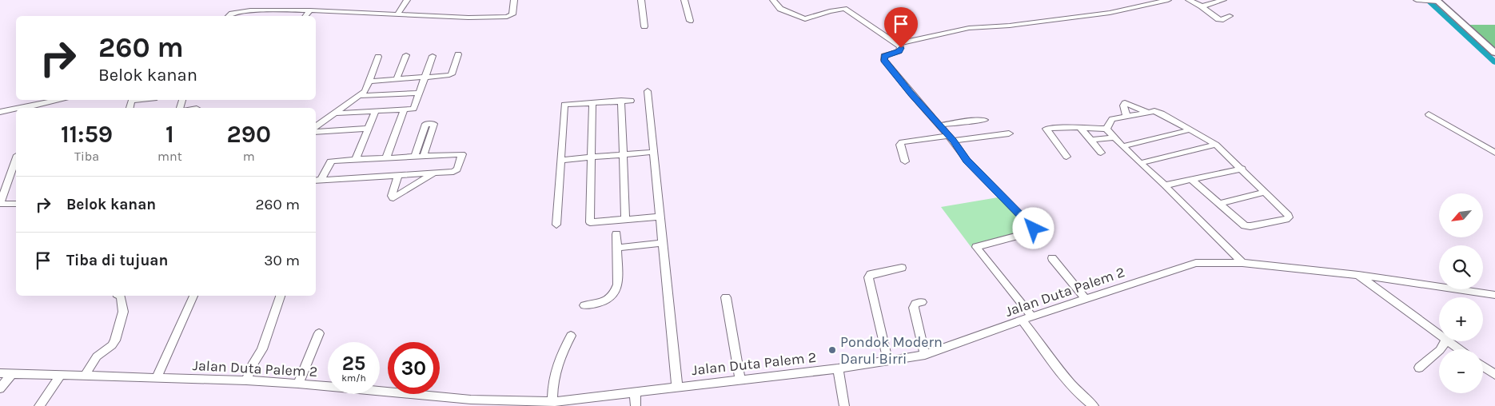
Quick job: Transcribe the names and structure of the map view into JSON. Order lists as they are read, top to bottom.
{
  "streets": {
    "street": ["Jalan Duta Palem 2"]
  },
  "places": ["Pondok Modern Darul Birri"],
  "north": "bottom left",
  "page": {
    "turn": ["260 m", "Belok kanan"],
    "eta": [
      "11:59",
      "Tiba",
      "1",
      "mnt",
      "290",
      "m"
    ],
    "list": [
      {
        "name": "Belok kanan",
        "value": "260 m"
      },
      {
        "name": "Tiba di tujuan",
        "value": "30 m"
      }
    ],
    "map_buttons": ["+", "−"],
    "speed": "25 km/h",
    "limit": "30"
  }
}
